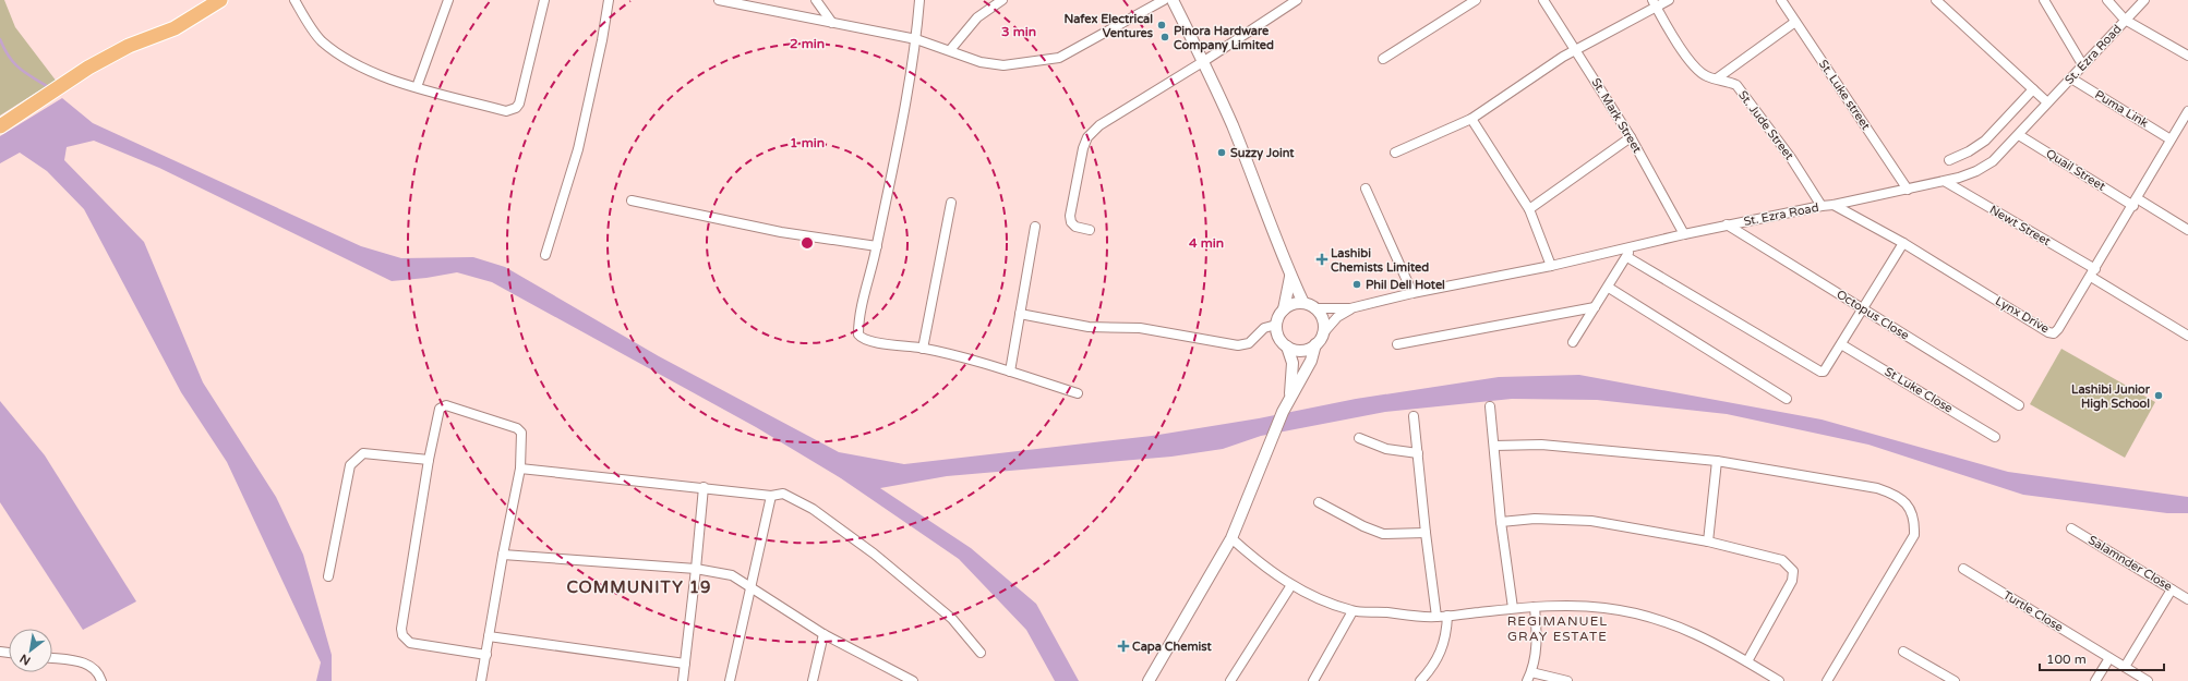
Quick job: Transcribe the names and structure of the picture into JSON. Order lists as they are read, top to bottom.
{
  "streets": {
    "street": [
      "St. Ezra Road",
      "St. Luke street",
      "Puma Link",
      "St. Mark Street",
      "St. Jude Street",
      "Quail Street",
      "Newt Street",
      "Octopus Close",
      "Lynx Drive",
      "St Luke Close",
      "Salamnder Close",
      "Turtle Close"
    ]
  },
  "crossings": [
    ["St. Ezra Road", "St. Luke street"],
    ["St. Ezra Road", "Puma Link"],
    ["St. Ezra Road", "St. Mark Street"],
    ["St. Ezra Road", "St. Jude Street"],
    ["St. Ezra Road", "Quail Street"],
    ["St. Ezra Road", "Newt Street"],
    ["St. Ezra Road", "Octopus Close"],
    ["St. Ezra Road", "Lynx Drive"],
    ["Puma Link", "Lynx Drive"],
    ["Quail Street", "Lynx Drive"],
    ["Newt Street", "Lynx Drive"]
  ],
  "districts": ["COMMUNITY 19", "REGIMANUEL GRAY ESTATE"],
  "places": {
    "other": [
      "Nafex Electrical Ventures",
      "Pinora Hardware Company Limited",
      "Suzzy Joint",
      "Phil Dell Hotel",
      "Lashibi Junior High School"
    ],
    "health": ["Lashibi Chemists Limited", "Capa Chemist"]
  },
  "scale_bar": "100 m",
  "north": "bottom left",
  "rings": [
    "3 min",
    "2 min",
    "1 min",
    "4 min"
  ]
}
